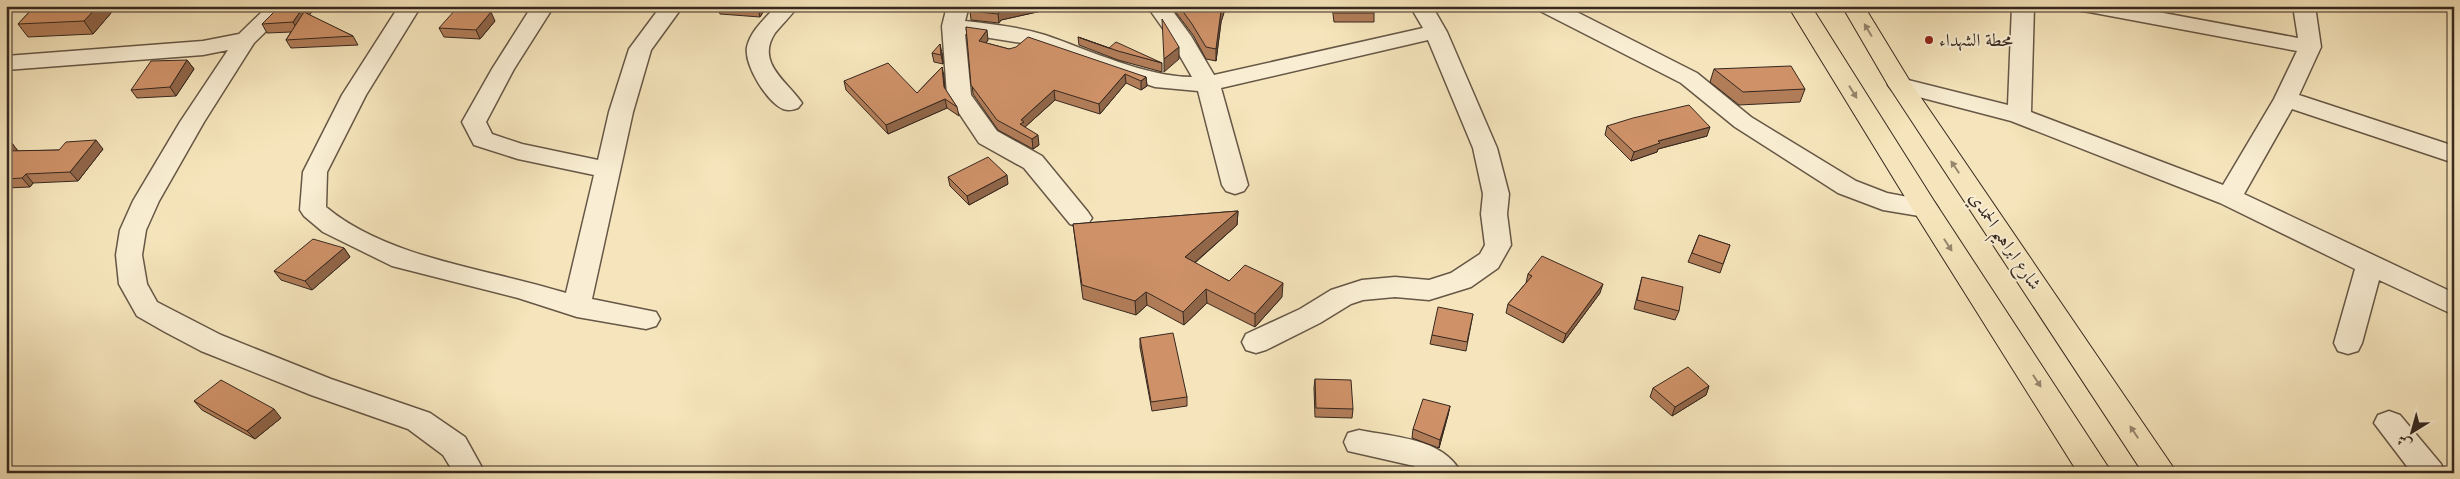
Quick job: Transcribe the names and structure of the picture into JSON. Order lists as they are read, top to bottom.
{
  "streets": {
    "main road": ["شارع ابراهيم الحمدي"]
  },
  "places": ["محطة الشهداء"],
  "north": "bottom left"
}
